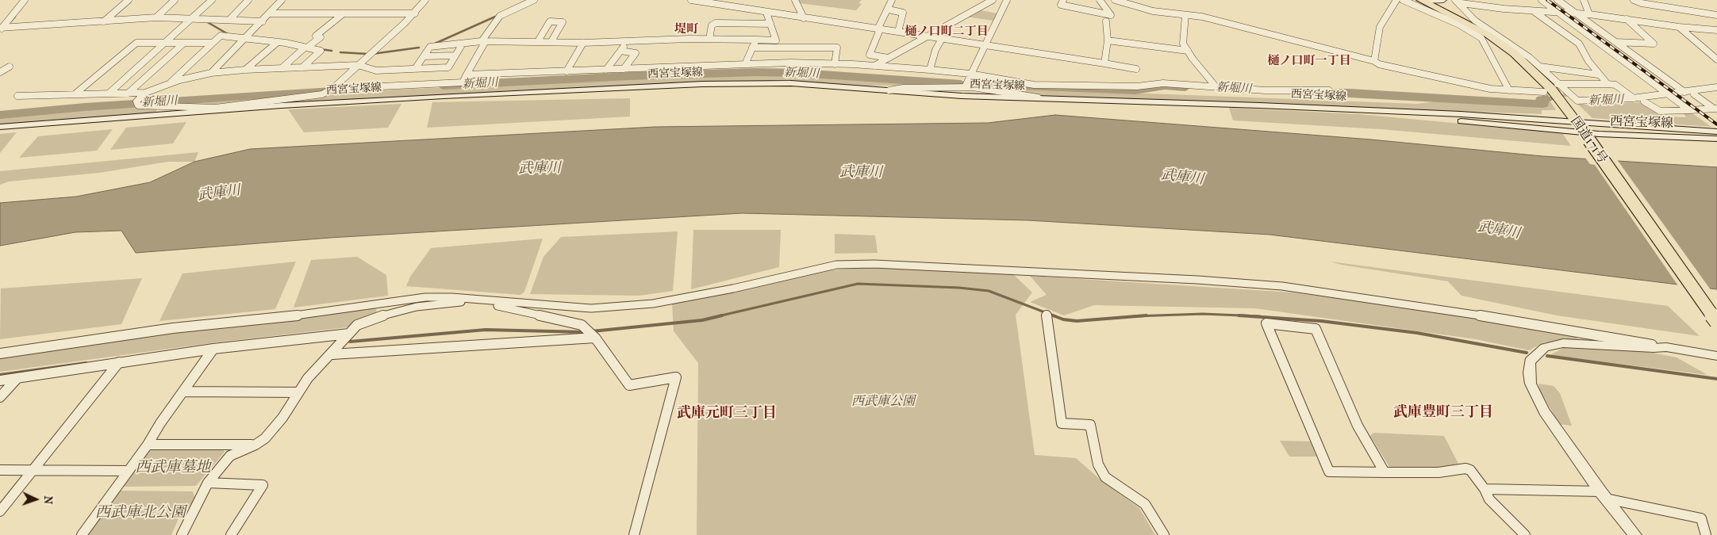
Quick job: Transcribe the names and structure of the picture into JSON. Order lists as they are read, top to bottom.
{
  "streets": {
    "highway": ["国道171号"],
    "main road": ["西宮宝塚線"]
  },
  "crossings": [
    ["西宮宝塚線", "国道171号"]
  ],
  "districts": [
    "堤町",
    "樋ノ口町二丁目",
    "樋ノ口町一丁目",
    "武庫豊町三丁目",
    "武庫元町三丁目"
  ],
  "water": ["新堀川", "武庫川"],
  "parks": ["西武庫公園", "西武庫墓地", "西武庫北公園"],
  "north": "right"
}
